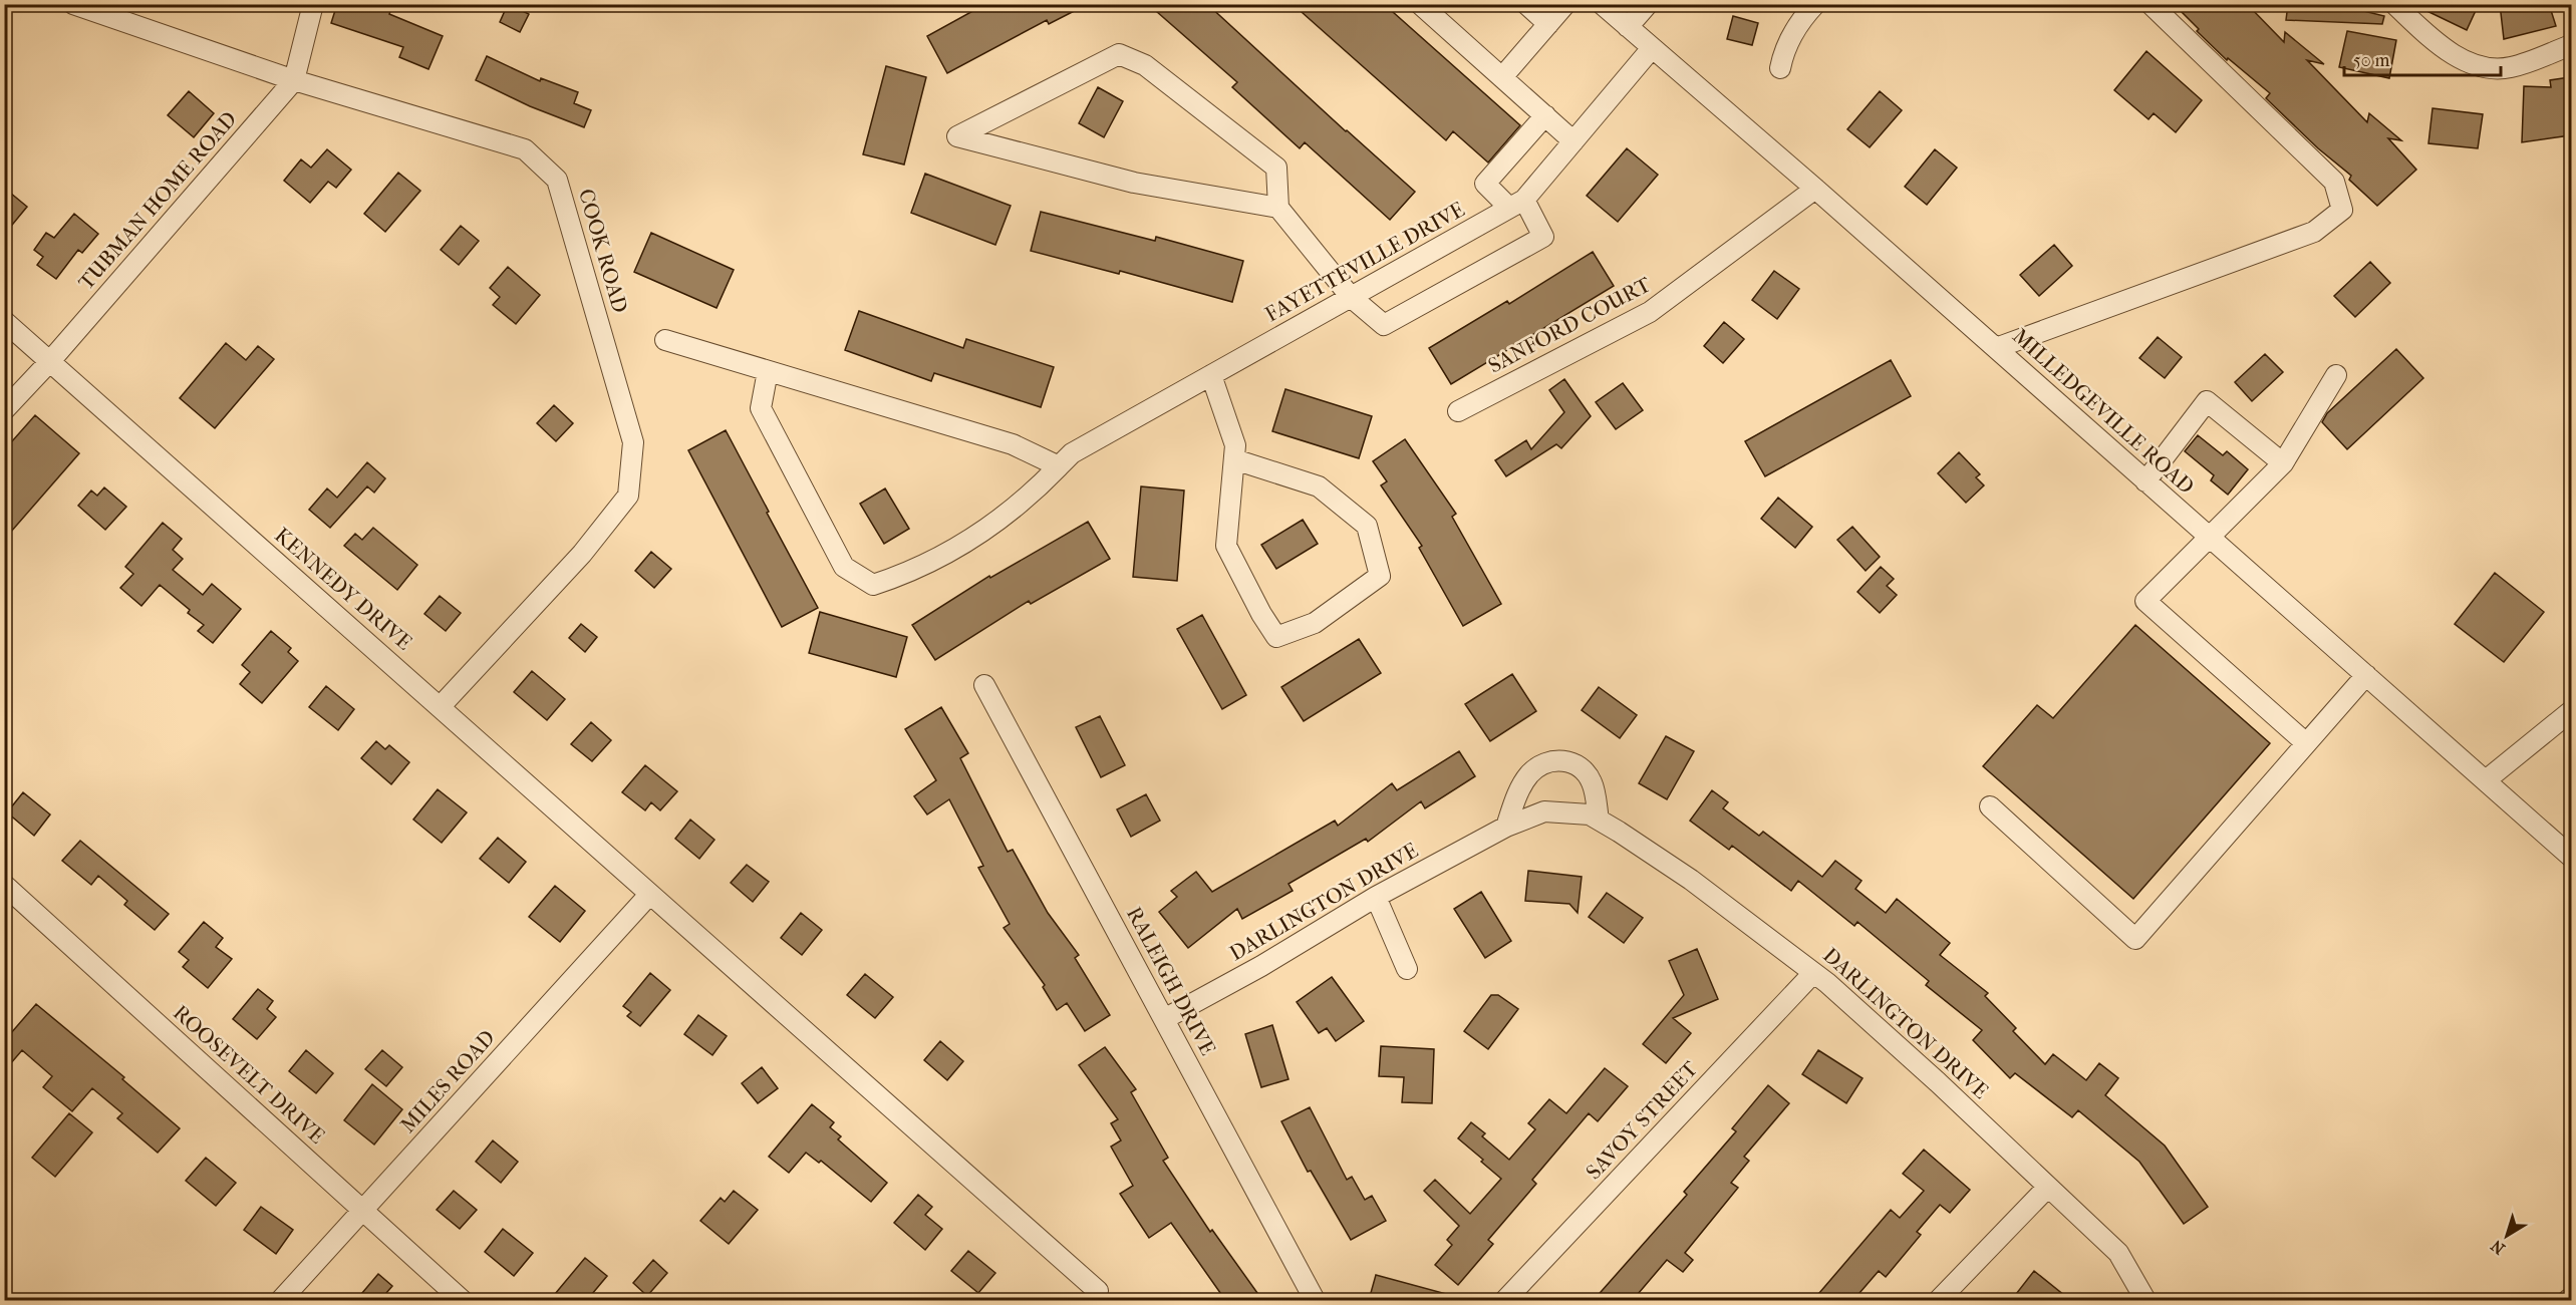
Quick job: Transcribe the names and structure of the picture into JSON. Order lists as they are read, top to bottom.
{
  "streets": {
    "street": [
      "TUBMAN HOME ROAD",
      "COOK ROAD",
      "FAYETTEVILLE DRIVE",
      "SANFORD COURT",
      "MILLEDGEVILLE ROAD",
      "KENNEDY DRIVE",
      "DARLINGTON DRIVE",
      "RALEIGH DRIVE",
      "ROOSEVELT DRIVE",
      "MILES ROAD",
      "SAVOY STREET"
    ]
  },
  "crossings": [
    ["TUBMAN HOME ROAD", "COOK ROAD"],
    ["TUBMAN HOME ROAD", "KENNEDY DRIVE"],
    ["COOK ROAD", "KENNEDY DRIVE"],
    ["FAYETTEVILLE DRIVE", "MILLEDGEVILLE ROAD"],
    ["SANFORD COURT", "MILLEDGEVILLE ROAD"],
    ["KENNEDY DRIVE", "MILES ROAD"],
    ["DARLINGTON DRIVE", "RALEIGH DRIVE"],
    ["DARLINGTON DRIVE", "SAVOY STREET"],
    ["ROOSEVELT DRIVE", "MILES ROAD"]
  ],
  "scale_bar": "50 m",
  "north": "bottom left"
}
